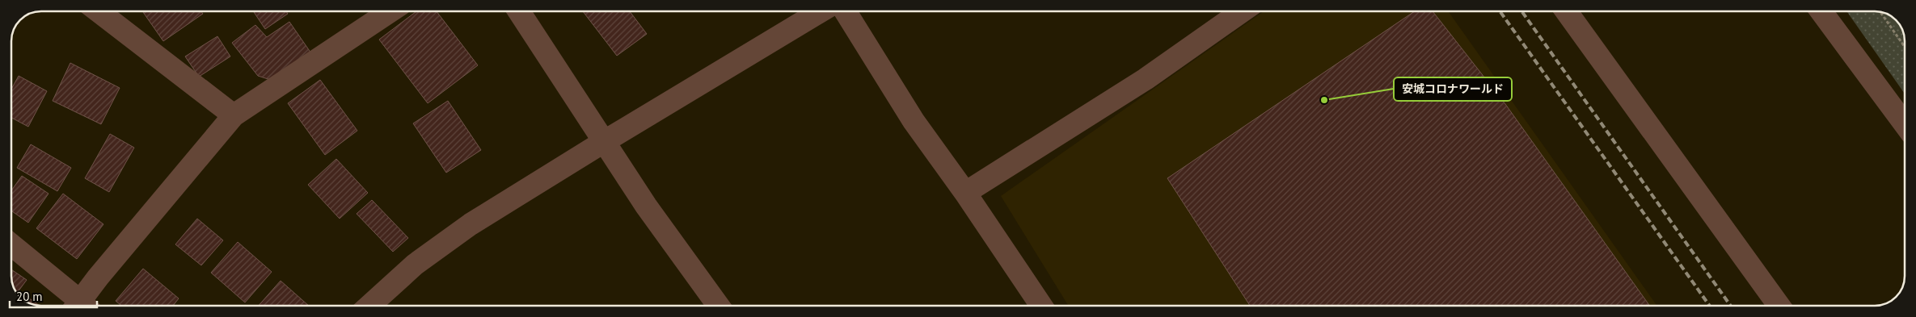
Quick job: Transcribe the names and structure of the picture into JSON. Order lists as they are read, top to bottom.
{
  "places": ["安城コロナワールド"],
  "scale_bar": "20 m"
}
